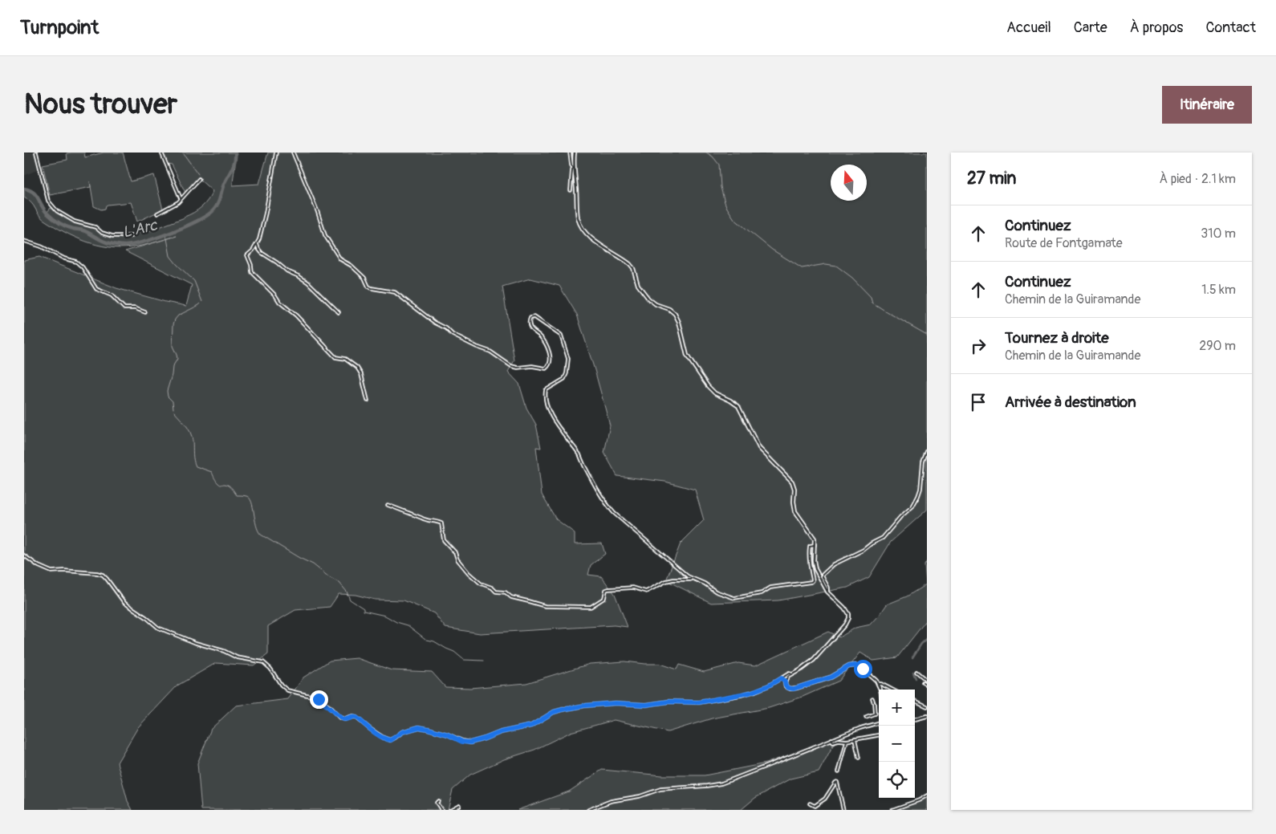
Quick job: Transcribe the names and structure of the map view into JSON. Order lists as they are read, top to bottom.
{
  "water": ["L'Arc"],
  "north": "top",
  "page": {
    "header": "Turnpoint",
    "nav": [
      "Accueil",
      "Carte",
      "À propos",
      "Contact"
    ],
    "buttons": "Itinéraire",
    "title": "Nous trouver",
    "heading": ["27 min", "À pied · 2.1 km"],
    "list": [
      ["Continuez", "Route de Fontgamate", "310 m"],
      ["Continuez", "Chemin de la Guiramande", "1.5 km"],
      ["Tournez à droite", "Chemin de la Guiramande", "290 m"],
      "Arrivée à destination"
    ],
    "map_buttons": ["+", "−"]
  }
}
